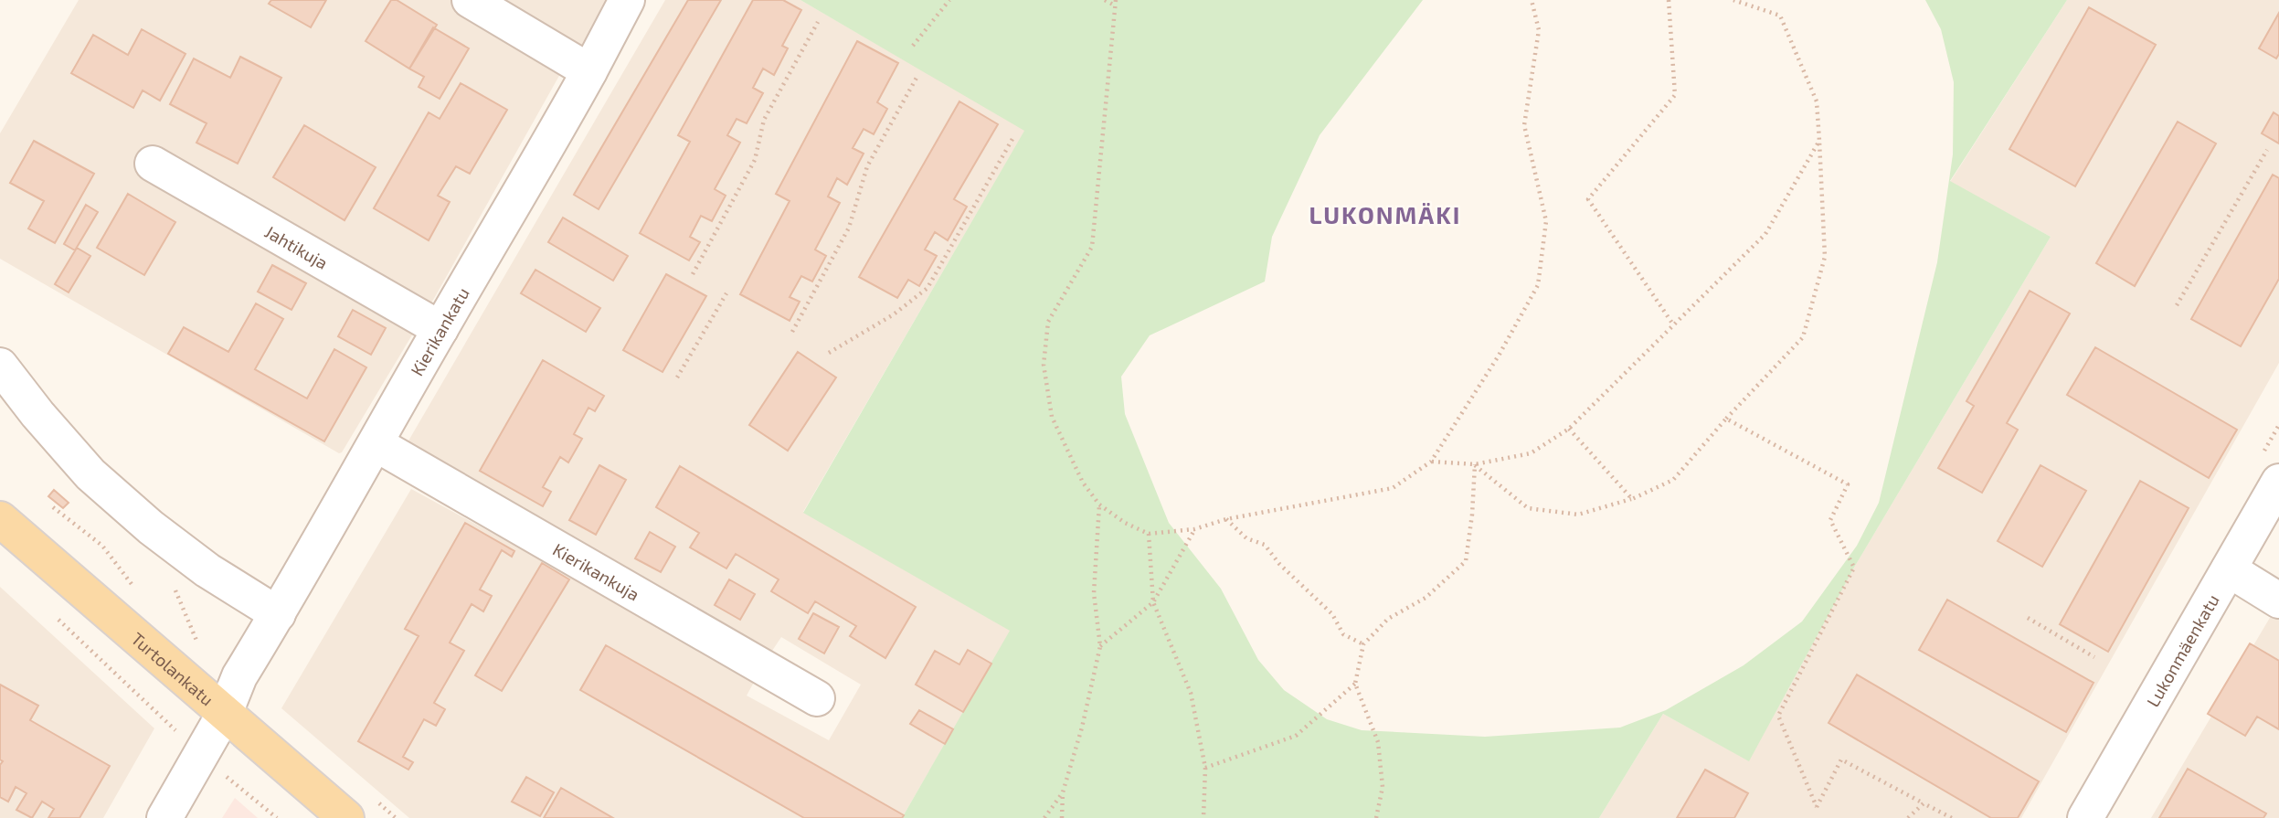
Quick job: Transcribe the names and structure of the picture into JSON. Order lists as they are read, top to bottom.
{
  "streets": {
    "main road": ["Turtolankatu"],
    "street": [
      "Jahtikuja",
      "Kierikankatu",
      "Kierikankuja",
      "Lukonmäenkatu"
    ]
  },
  "crossings": [
    ["Jahtikuja", "Kierikankatu"],
    ["Kierikankatu", "Kierikankuja"],
    ["Kierikankatu", "Turtolankatu"]
  ],
  "districts": ["LUKONMÄKI"]
}
